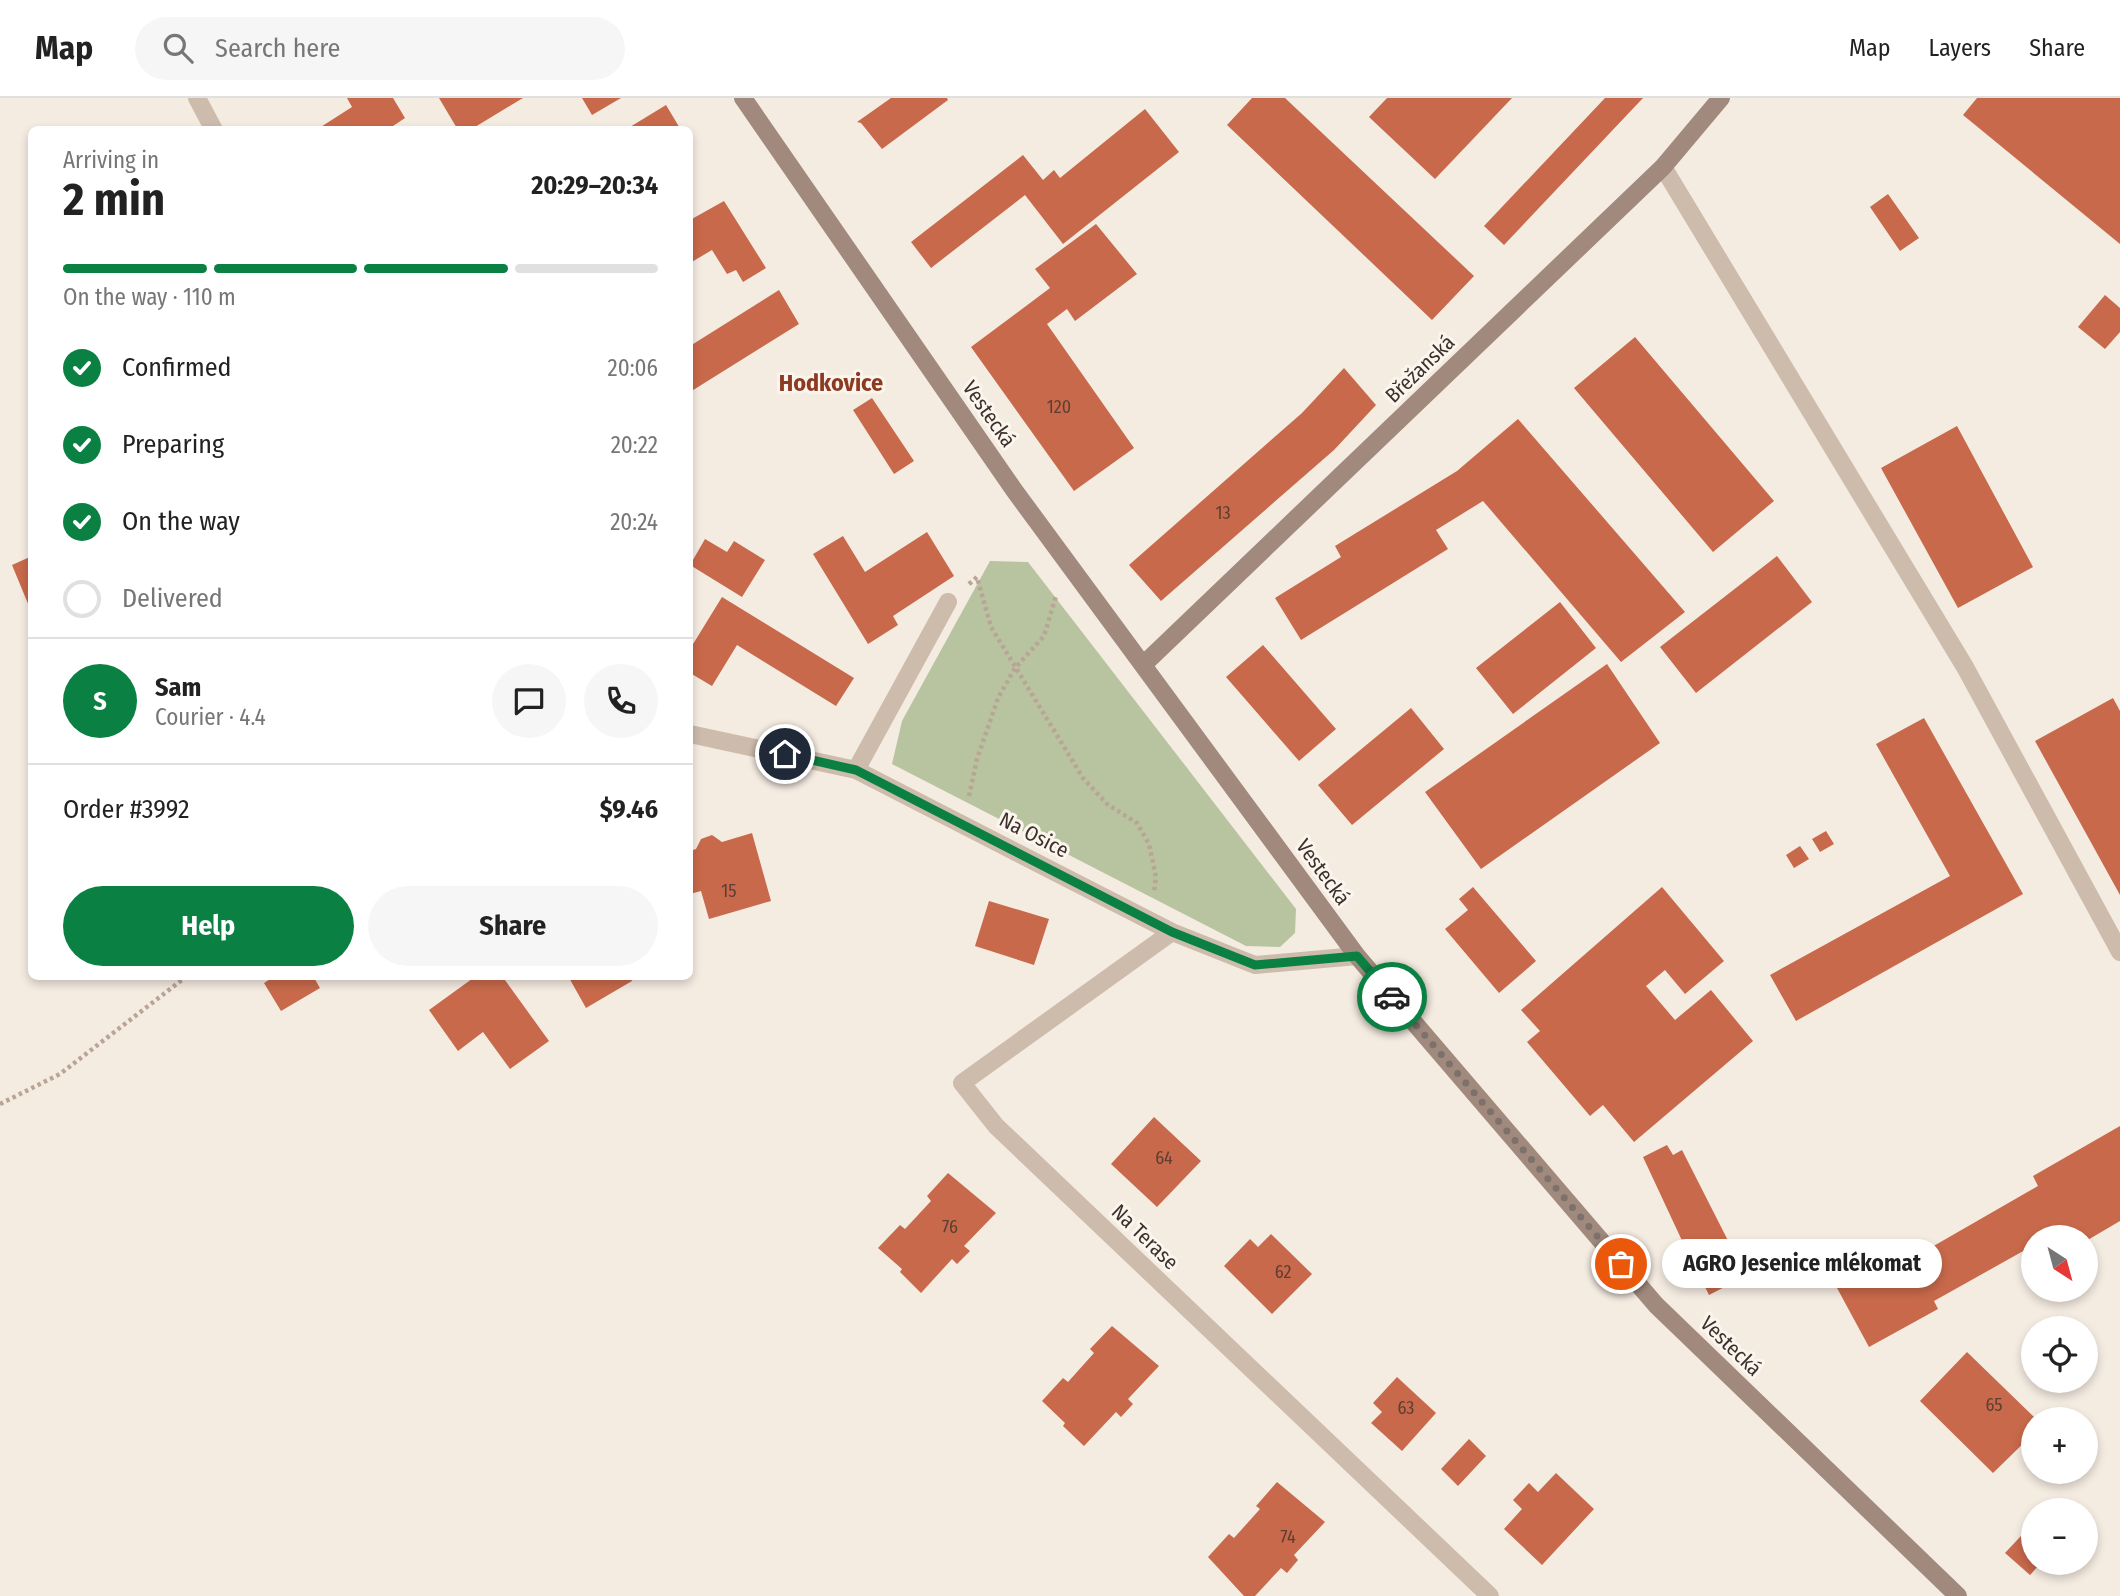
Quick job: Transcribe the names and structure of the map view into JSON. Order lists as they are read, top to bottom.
{
  "streets": {
    "street": [
      "Břežanská",
      "Vestecká",
      "Na Osice",
      "Na Terase"
    ]
  },
  "crossings": [
    ["Břežanská", "Vestecká"],
    ["Vestecká", "Na Osice"],
    ["Na Osice", "Na Terase"]
  ],
  "districts": ["Hodkovice"],
  "places": ["AGRO Jesenice mlékomat"],
  "house_numbers": [
    "120",
    "13",
    "15",
    "64",
    "76",
    "62",
    "65",
    "63",
    "74"
  ],
  "north": "bottom right",
  "page": {
    "header": "Map",
    "search": "Search here",
    "nav": ["Map", "Layers", "Share"],
    "heading": ["2 min", "Arriving in", "20:29–20:34"],
    "panel": [
      "Sam",
      "Courier · 4.4",
      "Order #3992",
      "$9.46"
    ],
    "bar": "On the way · 110 m",
    "list": [
      ["Confirmed", "20:06"],
      ["Preparing", "20:22"],
      ["On the way", "20:24"],
      "Delivered"
    ],
    "round": "S",
    "buttons": ["Help", "Share"],
    "map_buttons": ["+", "−"],
    "bubble": "AGRO Jesenice mlékomat"
  }
}
